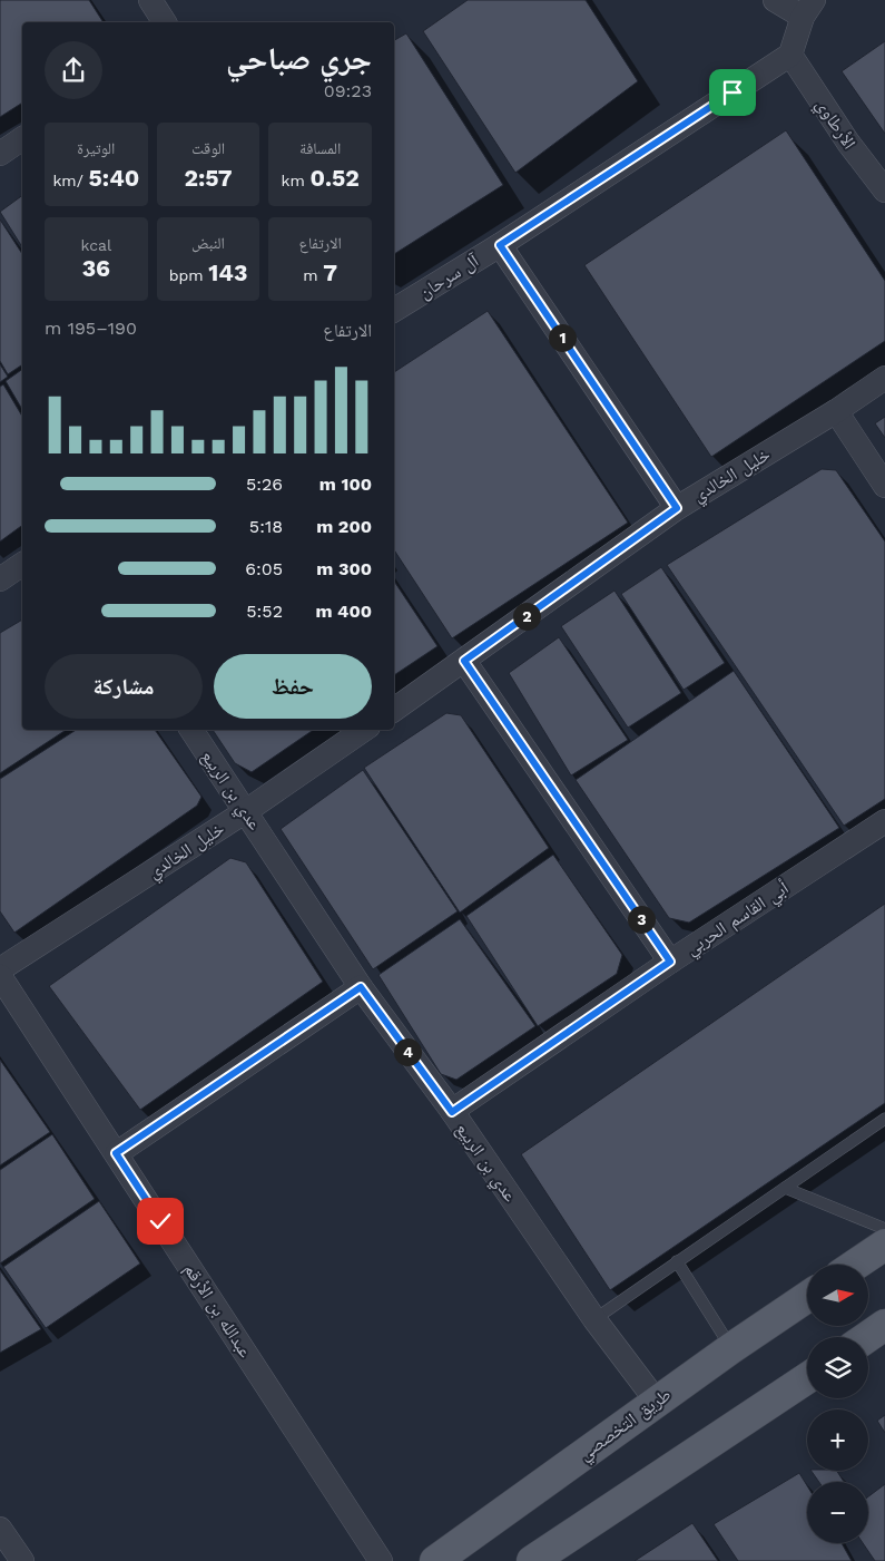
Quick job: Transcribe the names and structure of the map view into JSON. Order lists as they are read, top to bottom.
{
  "streets": {
    "main road": ["طريق التخصصي"],
    "street": [
      "الأرطاوي",
      "آل سرحان",
      "خليل الخالدي",
      "عدي بن الربيع",
      "أبي القاسم الحربي",
      "عبدالله بن الأرقم"
    ]
  },
  "crossings": [
    ["الأرطاوي", "آل سرحان"],
    ["خليل الخالدي", "عدي بن الربيع"],
    ["عدي بن الربيع", "أبي القاسم الحربي"],
    ["عدي بن الربيع", "طريق التخصصي"]
  ],
  "north": "right",
  "page": {
    "heading": ["جري صباحي", "09:23"],
    "stats": [
      ["المسافة", "0.52 km"],
      ["الوقت", "2:57"],
      ["الوتيرة", "5:40 /km"],
      ["الارتفاع", "7 m"],
      ["النبض", "143 bpm"],
      ["kcal", "36"]
    ],
    "chart": ["الارتفاع", "190–195 m"],
    "pins": [
      "1",
      "2",
      "3",
      "4"
    ],
    "list": [
      {
        "name": "100 m",
        "note": "5:26"
      },
      {
        "name": "200 m",
        "note": "5:18"
      },
      {
        "name": "300 m",
        "note": "6:05"
      },
      {
        "name": "400 m",
        "note": "5:52"
      }
    ],
    "buttons": ["حفظ", "مشاركة"],
    "map_buttons": ["+", "−"]
  }
}
